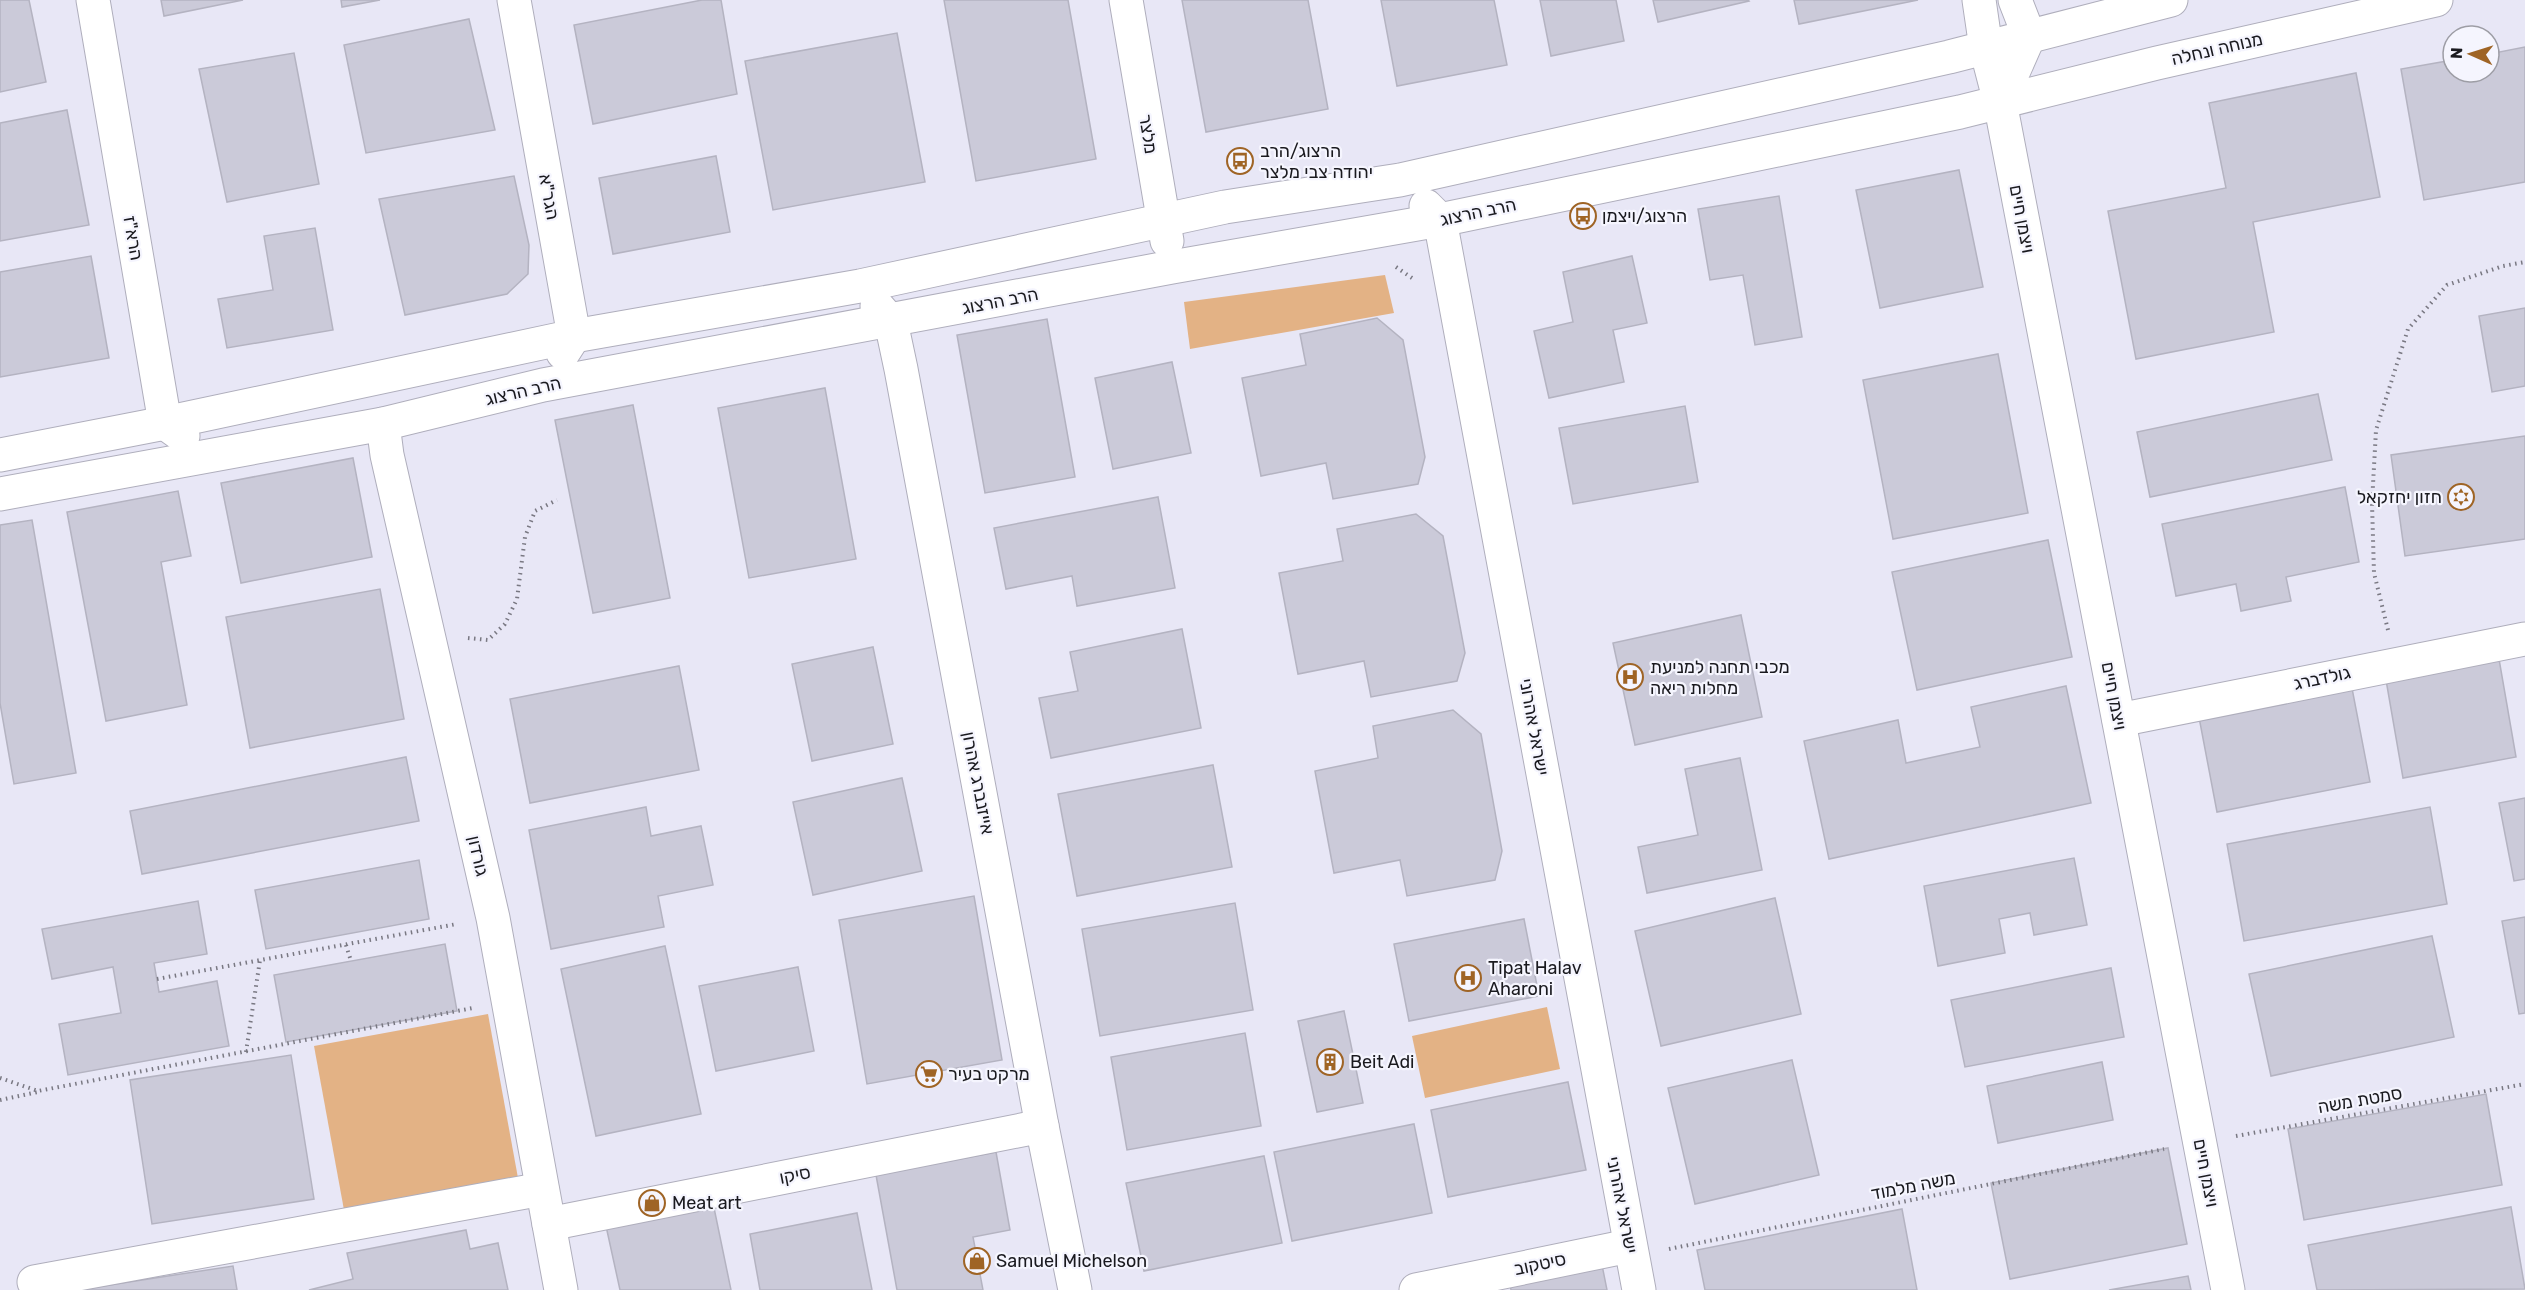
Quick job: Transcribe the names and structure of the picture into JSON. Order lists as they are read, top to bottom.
{
  "streets": {
    "street": [
      "מנוחה ונחלה",
      "מלצר",
      "הגר\"א",
      "הרב הרצוג",
      "ויצמן חיים",
      "הרא\"ז",
      "גולדברג",
      "ישראל אהרוני",
      "אייזנברג אהרון",
      "גורדון",
      "סיקו",
      "סיטקוב"
    ],
    "path": ["סמטת משה", "משה מלמוד"]
  },
  "crossings": [
    ["מנוחה ונחלה", "הרב הרצוג"],
    ["מנוחה ונחלה", "ויצמן חיים"],
    ["מלצר", "הרב הרצוג"],
    ["הרב הרצוג", "ויצמן חיים"],
    ["הרב הרצוג", "ישראל אהרוני"],
    ["הרב הרצוג", "אייזנברג אהרון"],
    ["הרב הרצוג", "גורדון"],
    ["ויצמן חיים", "גולדברג"],
    ["ויצמן חיים", "סמטת משה"],
    ["ויצמן חיים", "משה מלמוד"],
    ["ישראל אהרוני", "משה מלמוד"],
    ["ישראל אהרוני", "סיטקוב"],
    ["אייזנברג אהרון", "סיקו"],
    ["גורדון", "סיקו"],
    ["סמטת משה", "משה מלמוד"],
    ["משה מלמוד", "סיטקוב"]
  ],
  "places": {
    "bus stop": ["הרצוג/הרב יהודה צבי מלצר", "הרצוג/ויצמן"],
    "synagogue": ["חזון יחזקאל"],
    "hospital": ["מכבי תחנה למניעת מחלות ריאה", "Tipat Halav Aharoni"],
    "building": ["Beit Adi"],
    "supermarket": ["מרקט בעיר"],
    "shop": ["Meat art", "Samuel Michelson"]
  },
  "north": "left"
}
